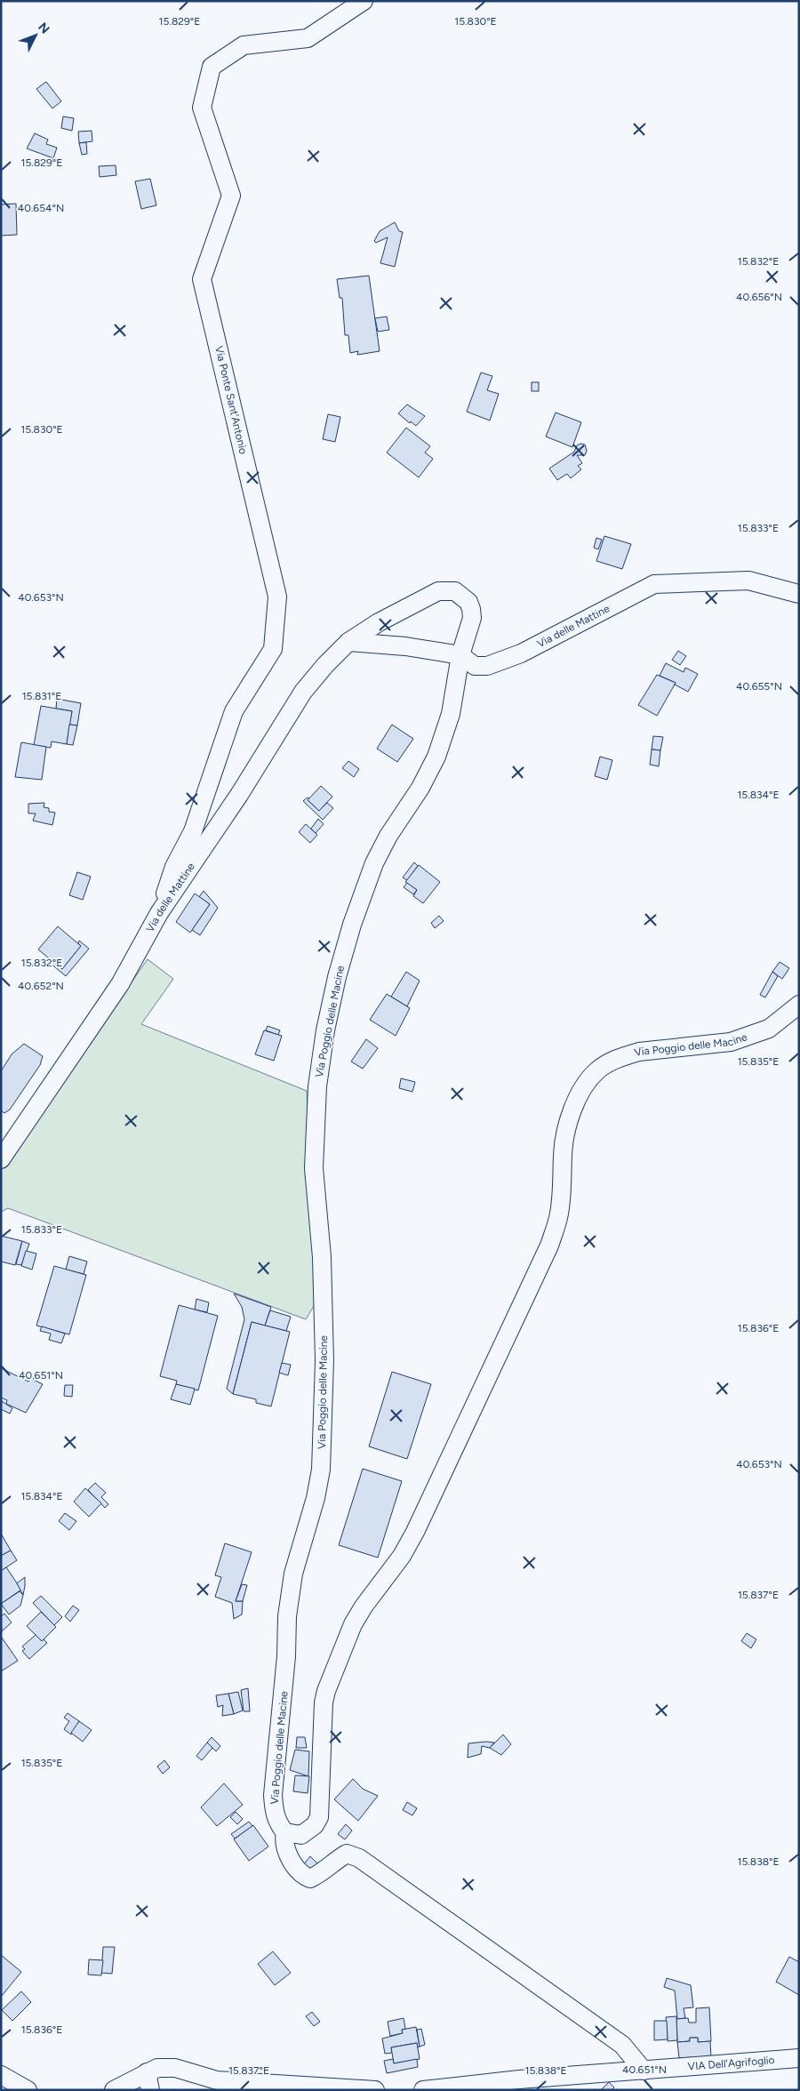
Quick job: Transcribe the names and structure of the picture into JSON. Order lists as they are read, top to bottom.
{
  "streets": {
    "street": [
      "Via Ponte Sant'Antonio",
      "Via delle Mattine",
      "Via Poggio delle Macine",
      "VIA Dell'Agrifoglio"
    ]
  },
  "crossings": [
    ["Via Ponte Sant'Antonio", "Via delle Mattine"],
    ["Via delle Mattine", "Via Poggio delle Macine"]
  ],
  "north": "top right",
  "coordinates": [
    "15.829°E",
    "15.830°E",
    "40.654°N",
    "15.832°E",
    "40.656°N",
    "15.833°E",
    "40.653°N",
    "40.655°N",
    "15.831°E",
    "15.834°E",
    "40.652°N",
    "15.835°E",
    "15.836°E",
    "40.651°N",
    "15.837°E",
    "15.838°E"
  ]
}
